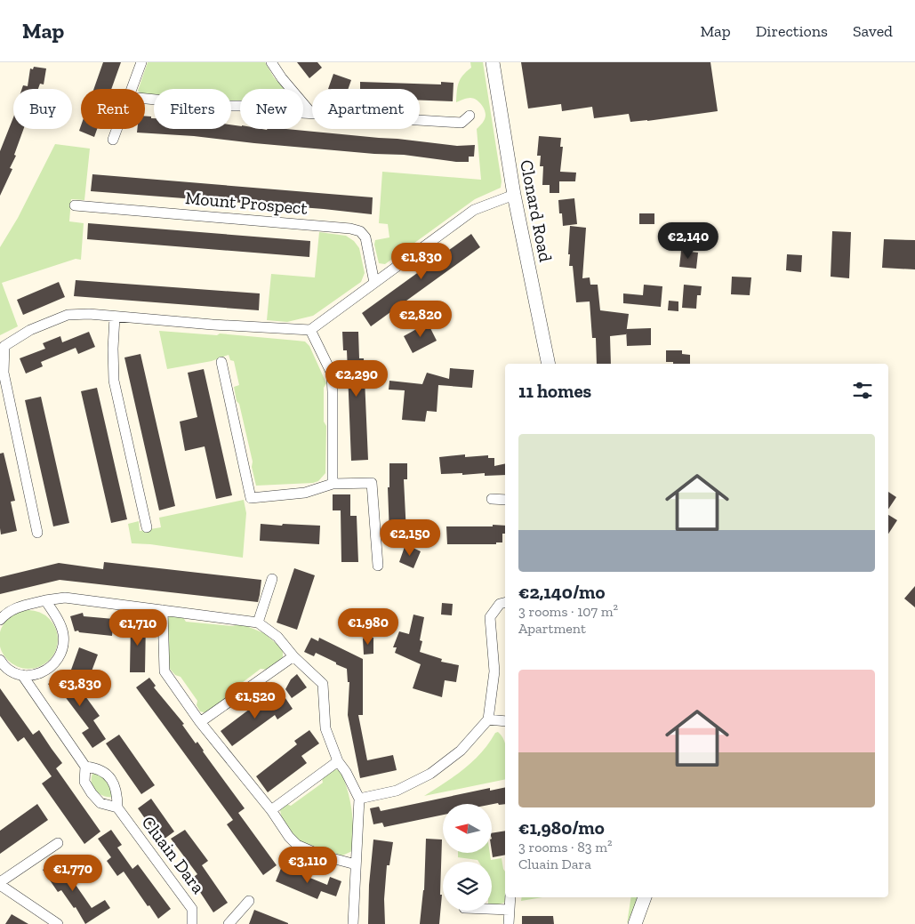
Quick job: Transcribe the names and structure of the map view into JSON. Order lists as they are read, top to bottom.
{
  "streets": {
    "street": ["Mount Prospect", "Clonard Road", "Cluain Dara"]
  },
  "north": "left",
  "page": {
    "header": "Map",
    "nav": ["Map", "Directions", "Saved"],
    "chip": [
      "Buy",
      "Rent",
      "Filters",
      "New",
      "Apartment"
    ],
    "price": [
      "€2,140",
      "€1,830",
      "€2,820",
      "€2,290",
      "€2,150",
      "€1,980",
      "€1,710",
      "€3,830",
      "€1,520",
      "€3,110",
      "€1,770"
    ],
    "heading": "11 homes",
    "list": [
      {
        "name": "€2,140/mo",
        "note": "3 rooms · 107 m² · Apartment"
      },
      {
        "name": "€1,980/mo",
        "note": "3 rooms · 83 m² · Cluain Dara"
      }
    ]
  }
}
